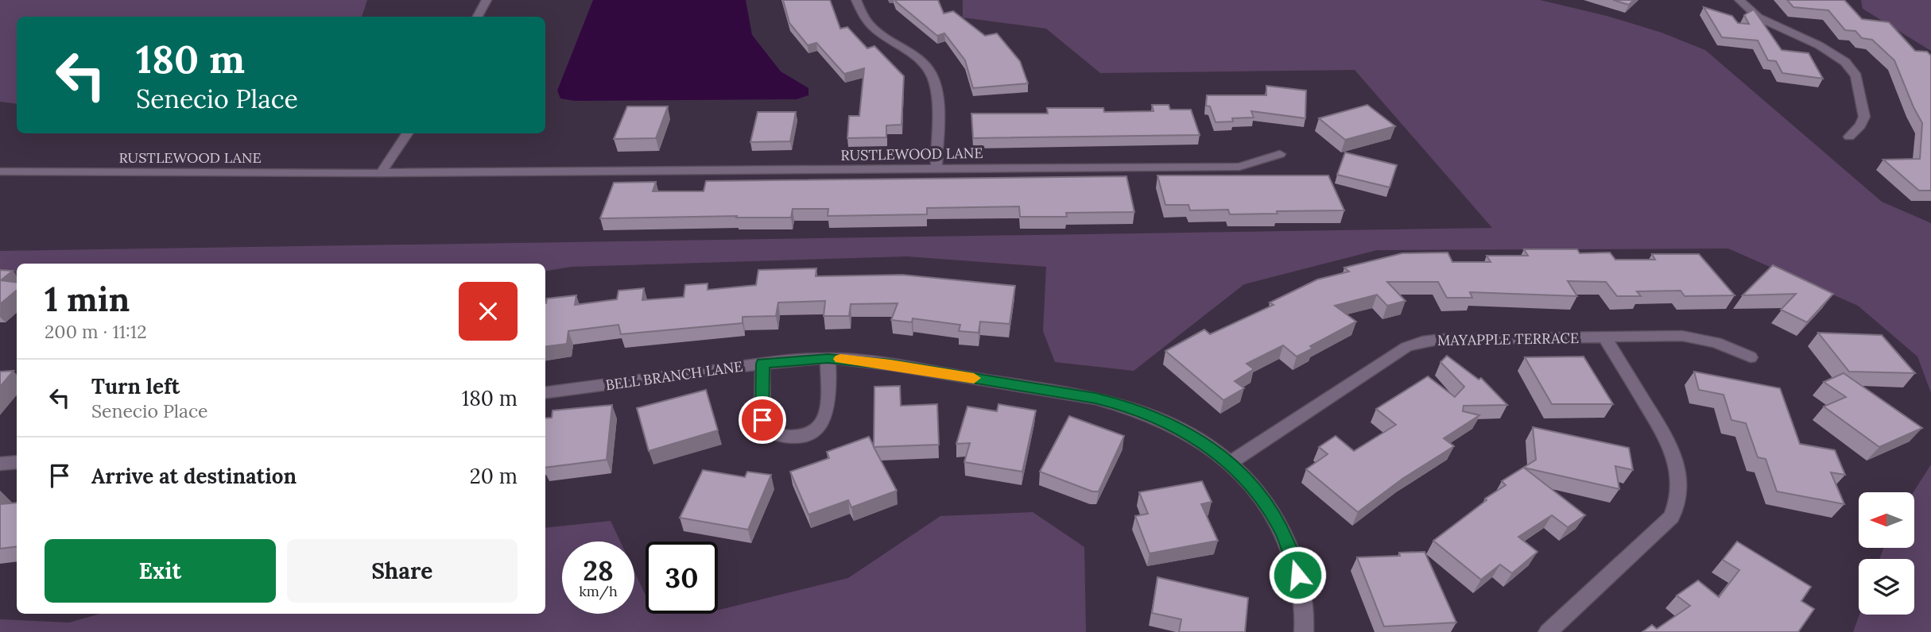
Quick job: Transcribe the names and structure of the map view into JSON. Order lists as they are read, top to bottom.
{
  "streets": {
    "street": ["RUSTLEWOOD LANE", "MAYAPPLE TERRACE", "BELL BRANCH LANE"]
  },
  "crossings": [
    ["MAYAPPLE TERRACE", "BELL BRANCH LANE"]
  ],
  "north": "left",
  "page": {
    "turn": ["180 m", "Senecio Place"],
    "heading": ["1 min", "200 m · 11:12"],
    "list": [
      {
        "name": "Turn left",
        "note": "Senecio Place",
        "value": "180 m"
      },
      {
        "name": "Arrive at destination",
        "value": "20 m"
      }
    ],
    "buttons": ["Exit", "Share"],
    "speed": "28 km/h",
    "limit": "30"
  }
}
